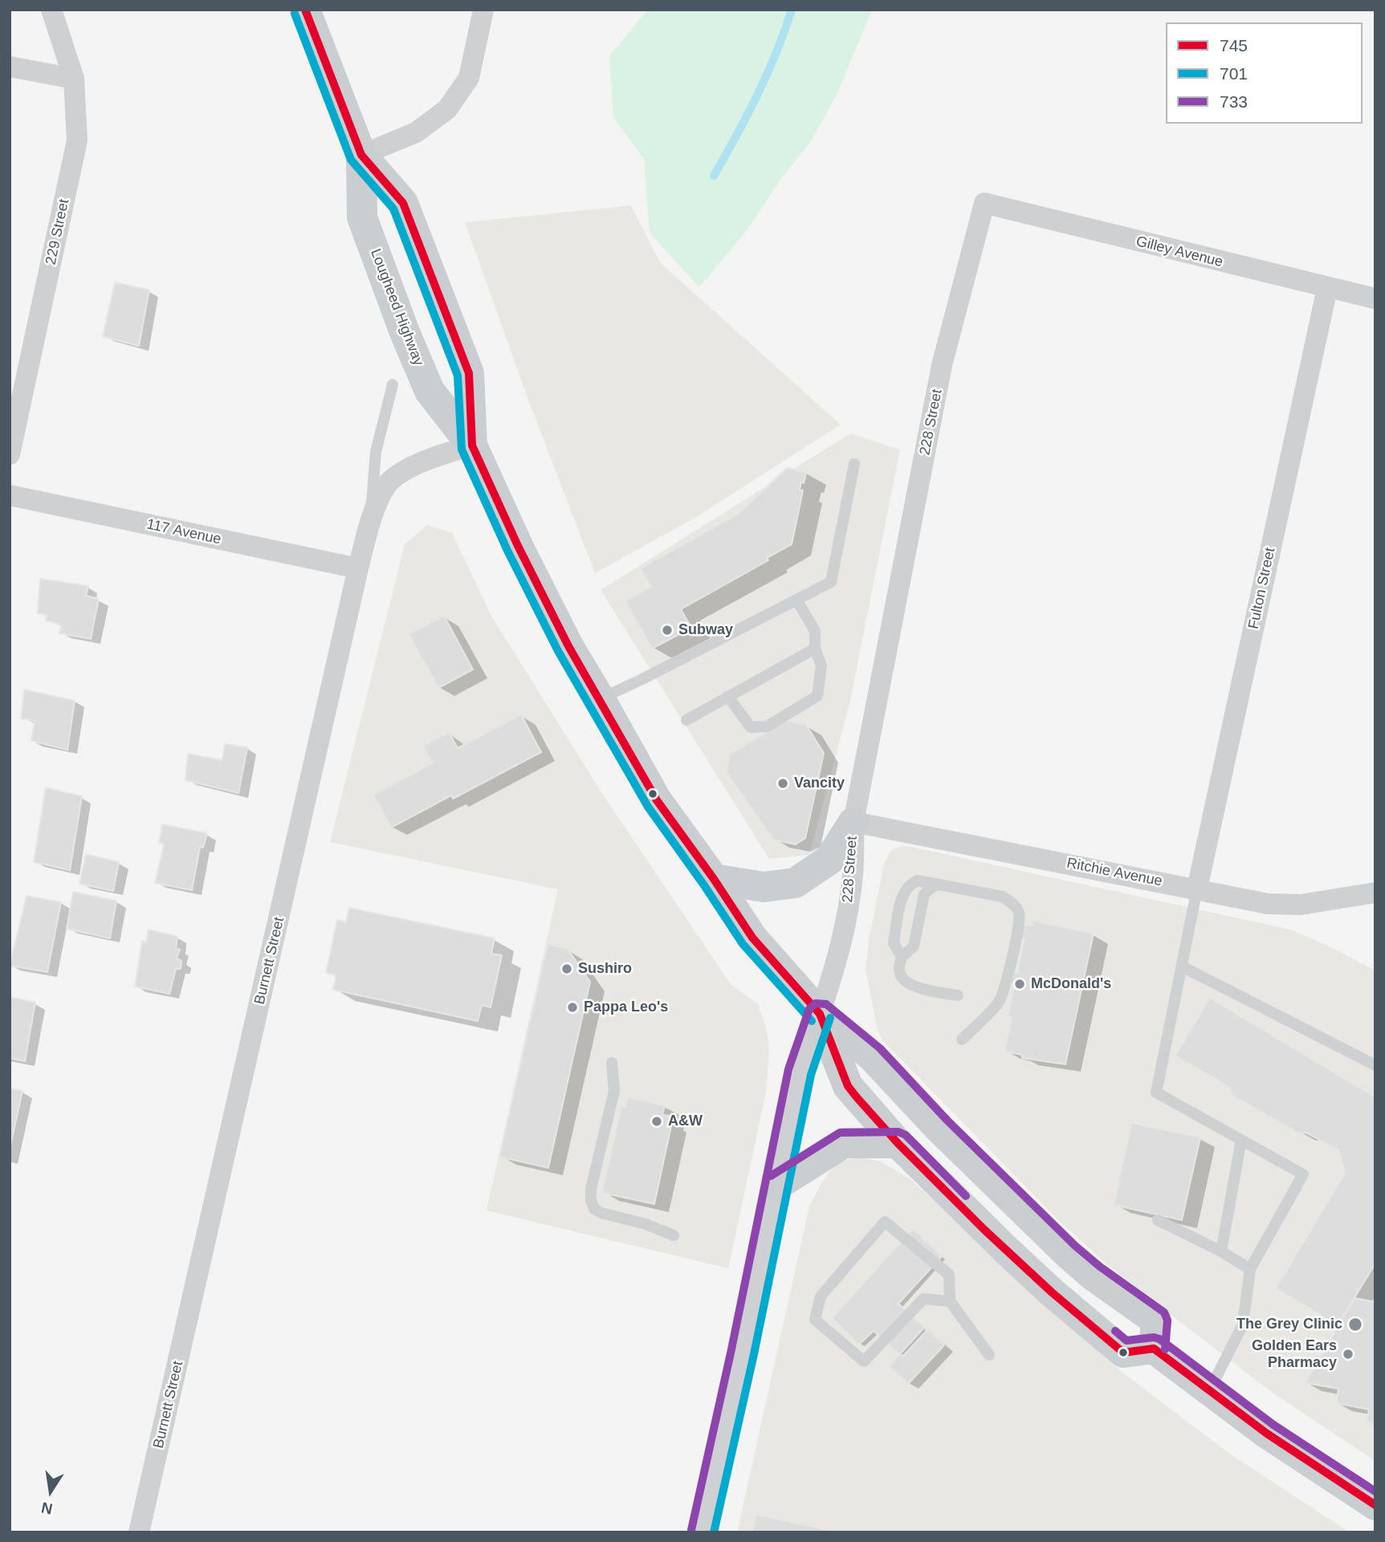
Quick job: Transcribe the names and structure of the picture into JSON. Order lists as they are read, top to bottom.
{
  "streets": {
    "main road": ["Lougheed Highway"],
    "street": [
      "229 Street",
      "Gilley Avenue",
      "228 Street",
      "117 Avenue",
      "Fulton Street",
      "Ritchie Avenue",
      "Burnett Street"
    ]
  },
  "crossings": [
    ["Gilley Avenue", "228 Street"],
    ["Gilley Avenue", "Fulton Street"],
    ["Lougheed Highway", "228 Street"],
    ["Lougheed Highway", "Burnett Street"],
    ["228 Street", "Ritchie Avenue"],
    ["117 Avenue", "Burnett Street"],
    ["Fulton Street", "Ritchie Avenue"]
  ],
  "places": [
    "Subway",
    "Vancity",
    "Sushiro",
    "McDonald's",
    "Pappa Leo's",
    "A&W",
    "The Grey Clinic",
    "Golden Ears Pharmacy"
  ],
  "lines": ["transit line 745", "transit line 701", "transit line 733"],
  "legend": ["745", "701", "733"],
  "north": "bottom"
}
